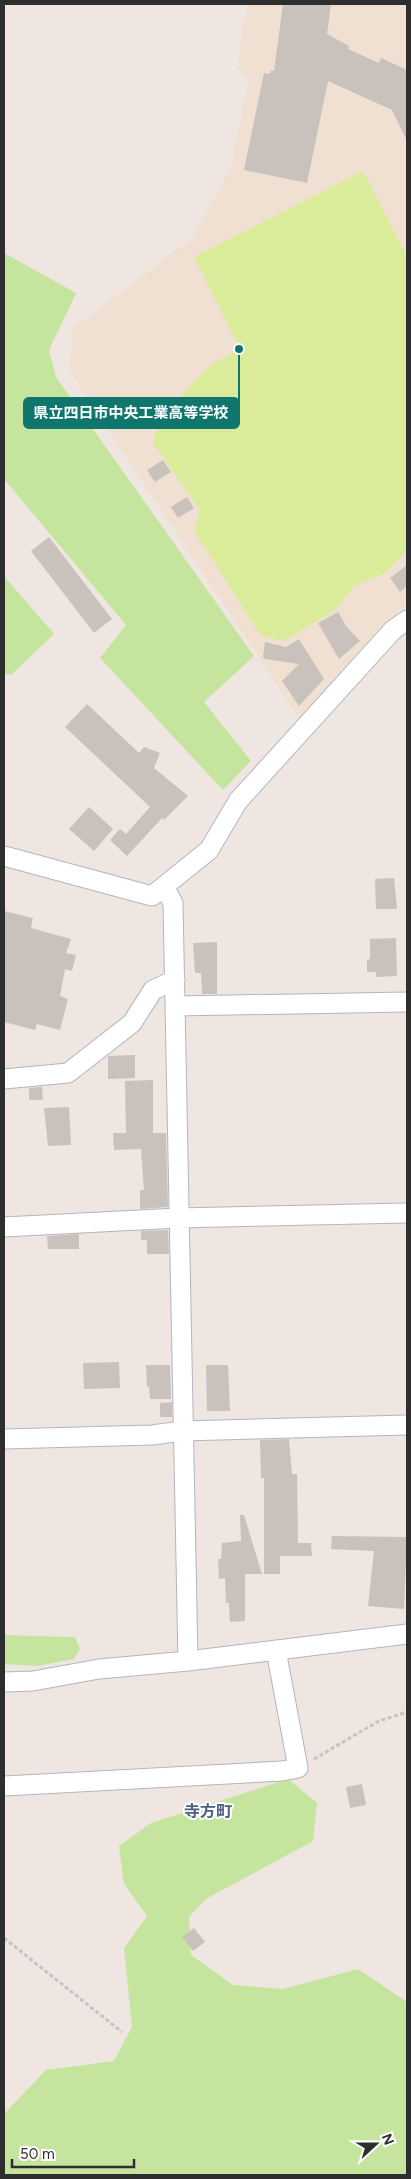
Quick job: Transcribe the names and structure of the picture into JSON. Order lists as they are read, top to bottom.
{
  "districts": ["寺方町"],
  "places": ["県立四日市中央工業高等学校"],
  "scale_bar": "50 m",
  "north": "right"
}
